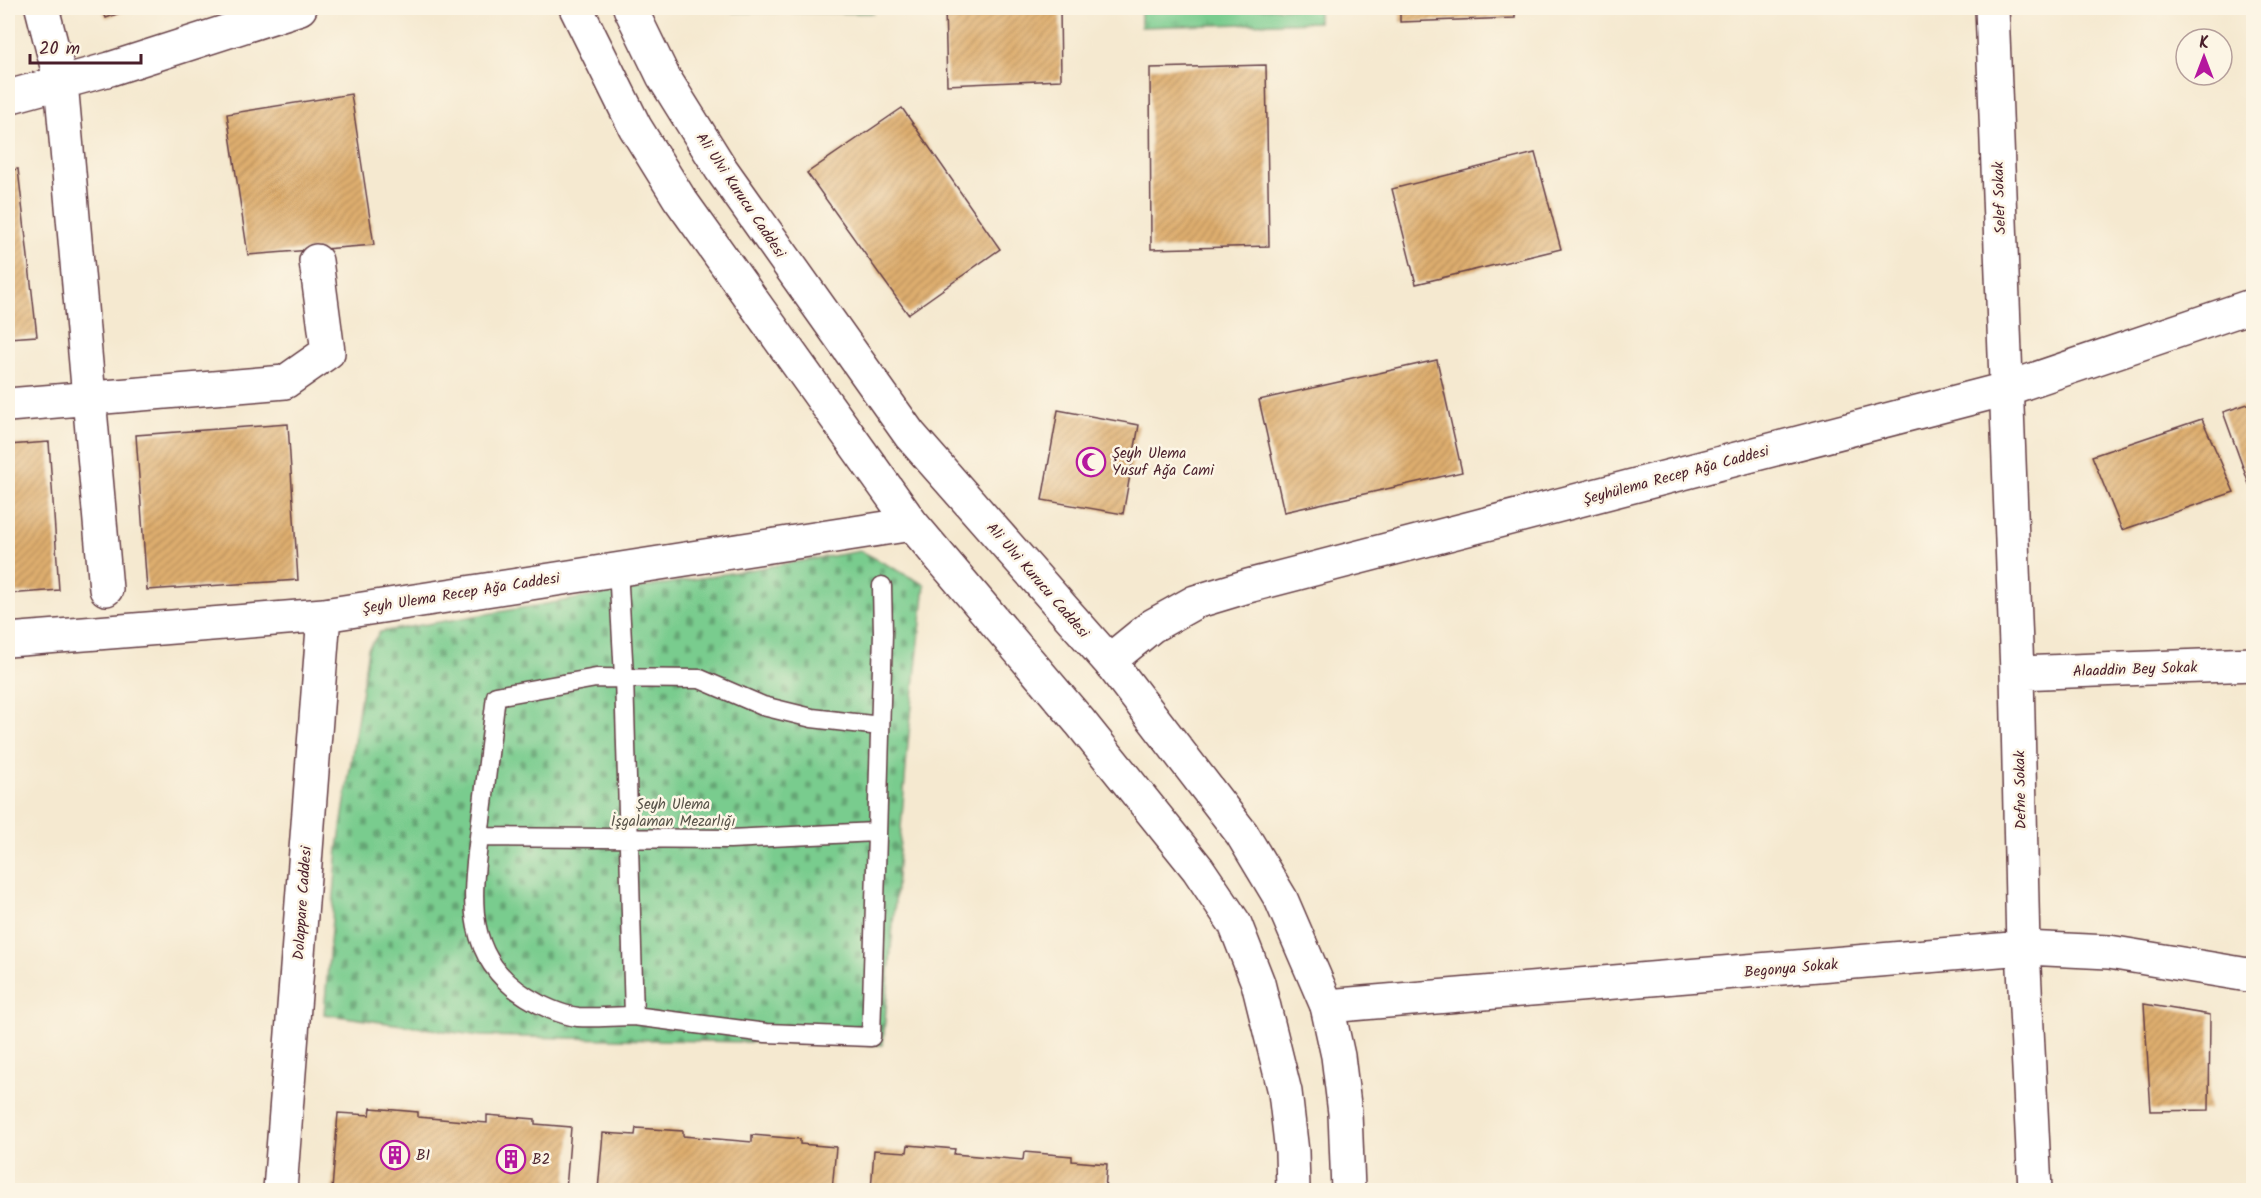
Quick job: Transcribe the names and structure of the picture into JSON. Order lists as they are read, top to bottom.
{
  "streets": {
    "street": [
      "Ali Ulvi Kurucu Caddesi",
      "Selef Sokak",
      "Şeyhülema Recep Ağa Caddesi",
      "Şeyh Ulema Recep Ağa Caddesi",
      "Alaaddin Bey Sokak",
      "Defne Sokak",
      "Dolappare Caddesi",
      "Begonya Sokak"
    ]
  },
  "crossings": [
    ["Ali Ulvi Kurucu Caddesi", "Şeyhülema Recep Ağa Caddesi"],
    ["Ali Ulvi Kurucu Caddesi", "Begonya Sokak"],
    ["Selef Sokak", "Şeyhülema Recep Ağa Caddesi"],
    ["Selef Sokak", "Defne Sokak"],
    ["Şeyhülema Recep Ağa Caddesi", "Defne Sokak"],
    ["Şeyh Ulema Recep Ağa Caddesi", "Dolappare Caddesi"],
    ["Alaaddin Bey Sokak", "Defne Sokak"],
    ["Defne Sokak", "Begonya Sokak"]
  ],
  "parks": ["Şeyh Ulema İşgalaman Mezarlığı"],
  "places": {
    "mosque": ["Şeyh Ulema Yusuf Ağa Cami"],
    "building": ["B1", "B2"]
  },
  "scale_bar": "20 m",
  "north": "top"
}
